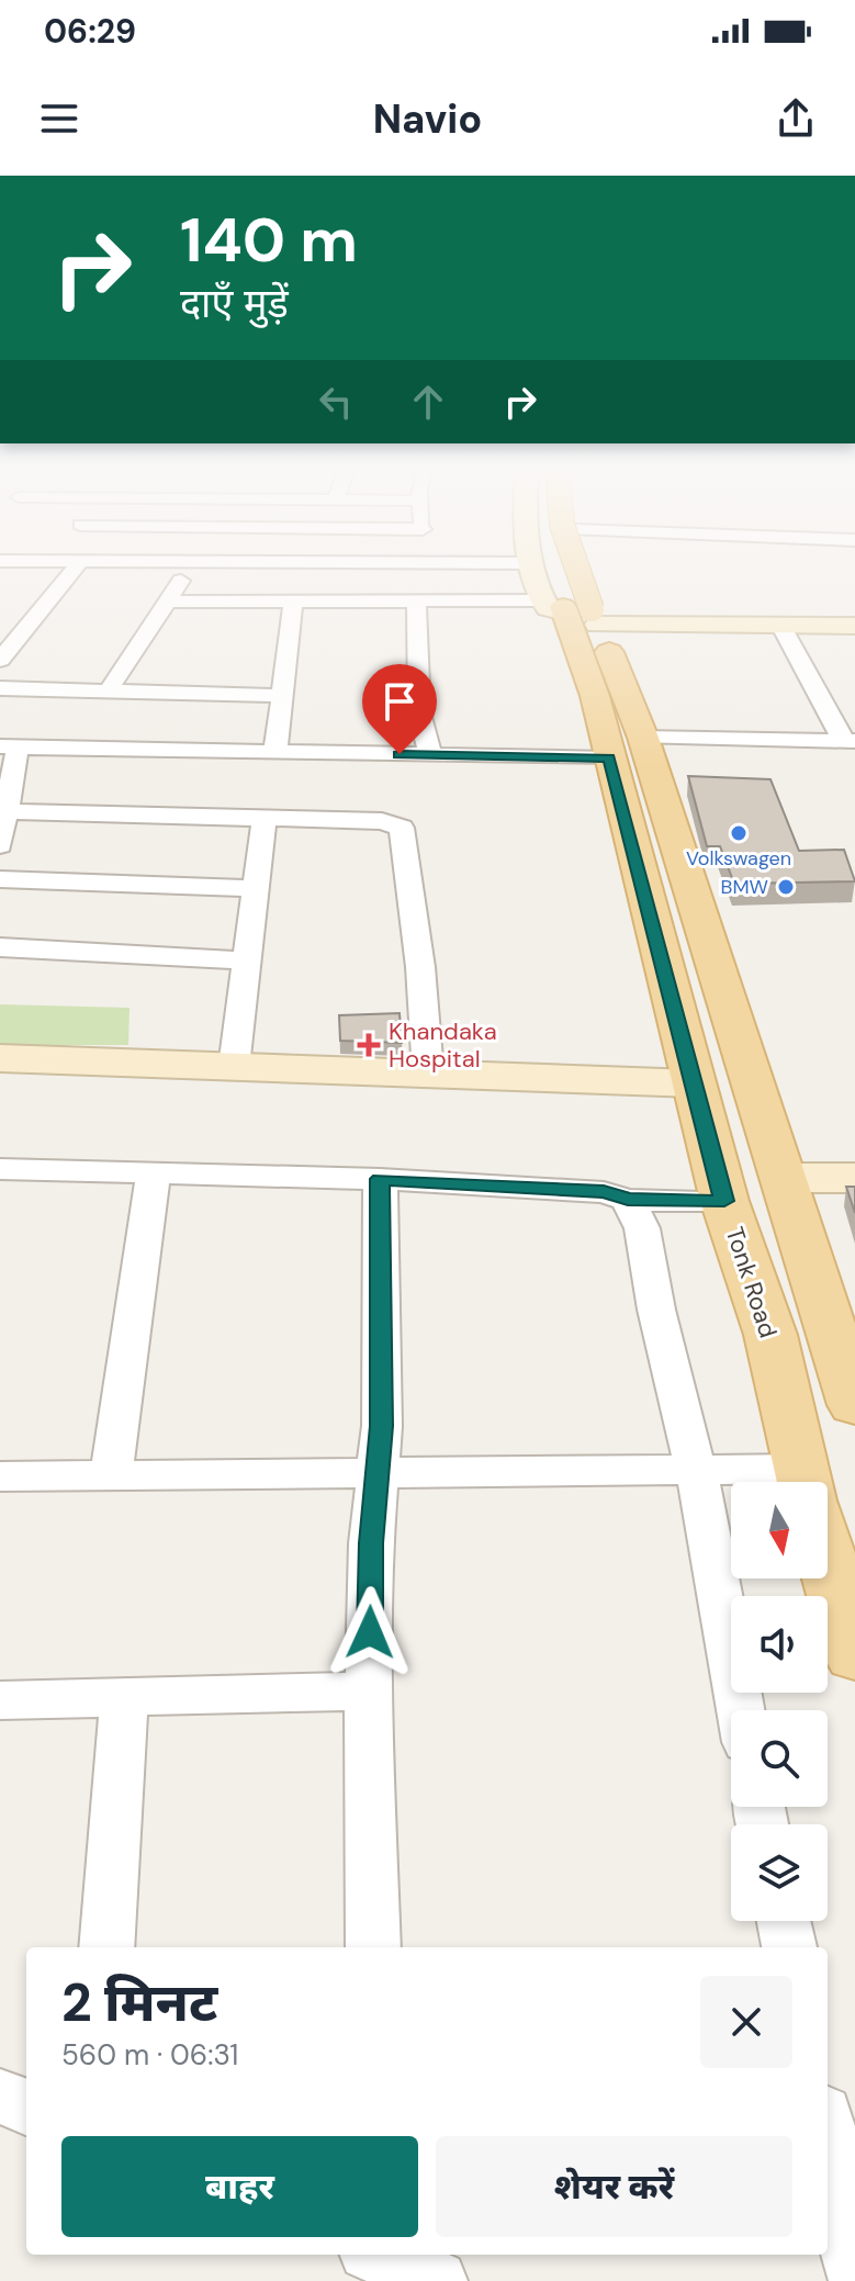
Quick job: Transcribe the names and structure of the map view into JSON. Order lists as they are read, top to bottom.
{
  "streets": {
    "main road": ["Tonk Road"]
  },
  "places": {
    "other": ["Volkswagen", "BMW"],
    "health": ["Khandaka Hospital"]
  },
  "north": "bottom",
  "page": {
    "status": "06:29",
    "header": "Navio",
    "turn": ["140 m", "दाएँ मुड़ें"],
    "heading": ["2 मिनट", "560 m · 06:31"],
    "buttons": ["बाहर", "शेयर करें"]
  }
}
